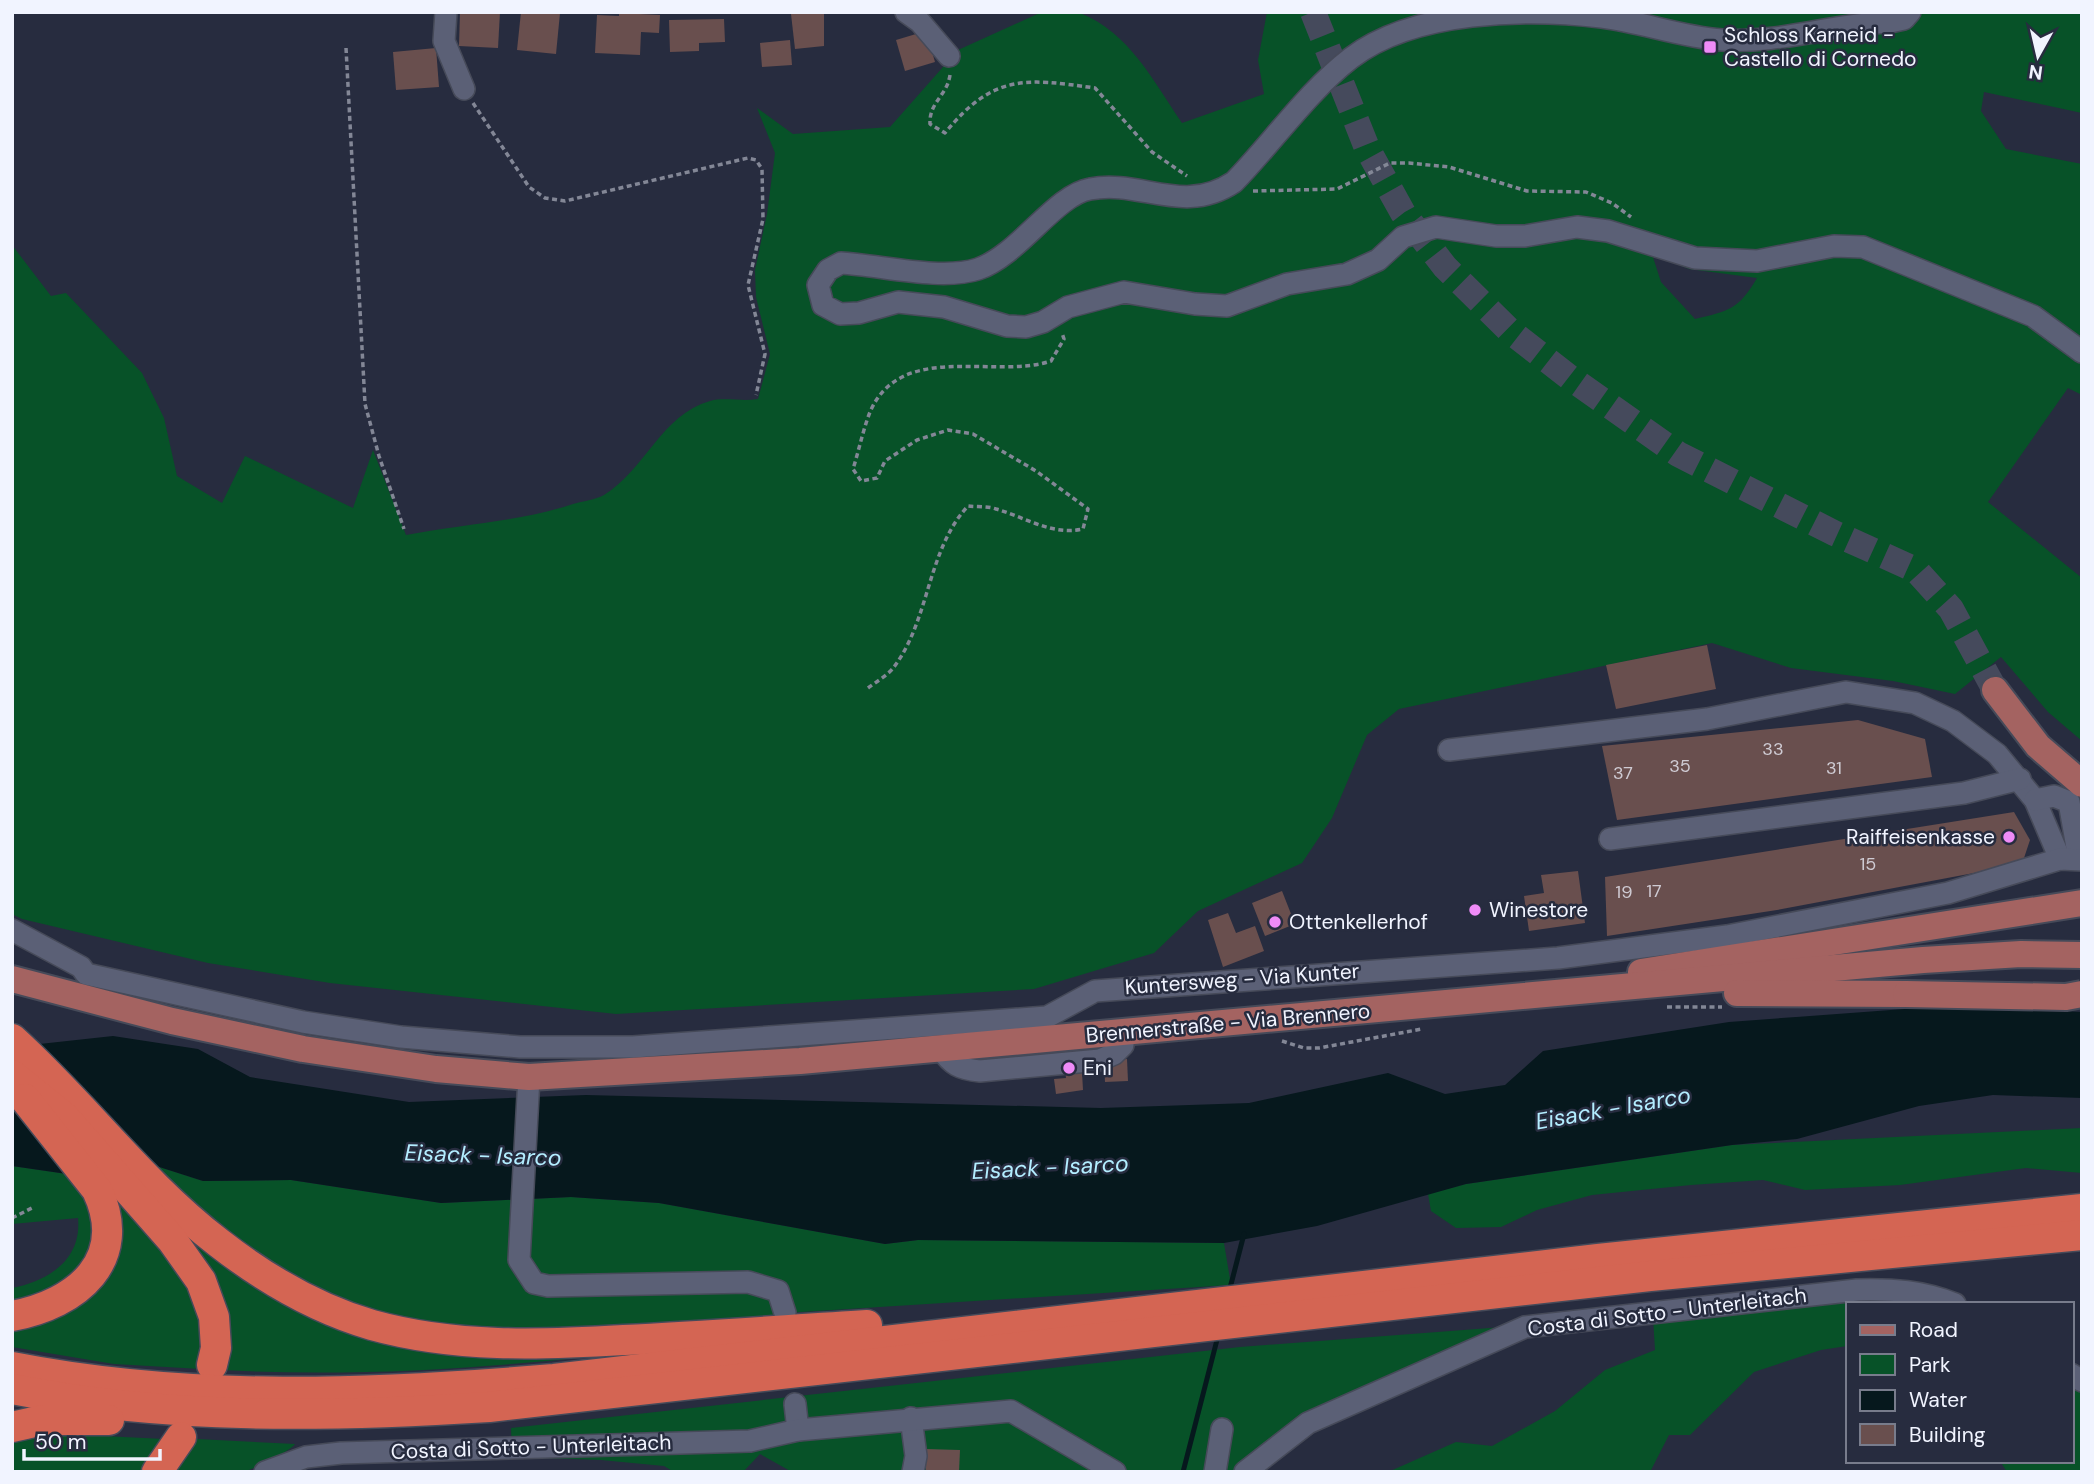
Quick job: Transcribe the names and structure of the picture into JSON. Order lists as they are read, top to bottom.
{
  "streets": {
    "main road": ["Brennerstraße - Via Brennero"],
    "street": ["Kuntersweg - Via Kunter", "Costa di Sotto - Unterleitach"]
  },
  "water": ["Eisack - Isarco"],
  "places": {
    "transit": ["Schloss Karneid - Castello di Cornedo"],
    "other": [
      "Raiffeisenkasse",
      "Winestore",
      "Ottenkellerhof",
      "Eni"
    ]
  },
  "house_numbers": [
    "33",
    "35",
    "31",
    "37",
    "15",
    "17",
    "19"
  ],
  "legend": [
    "Road",
    "Park",
    "Water",
    "Building"
  ],
  "scale_bar": "50 m",
  "north": "bottom"
}
